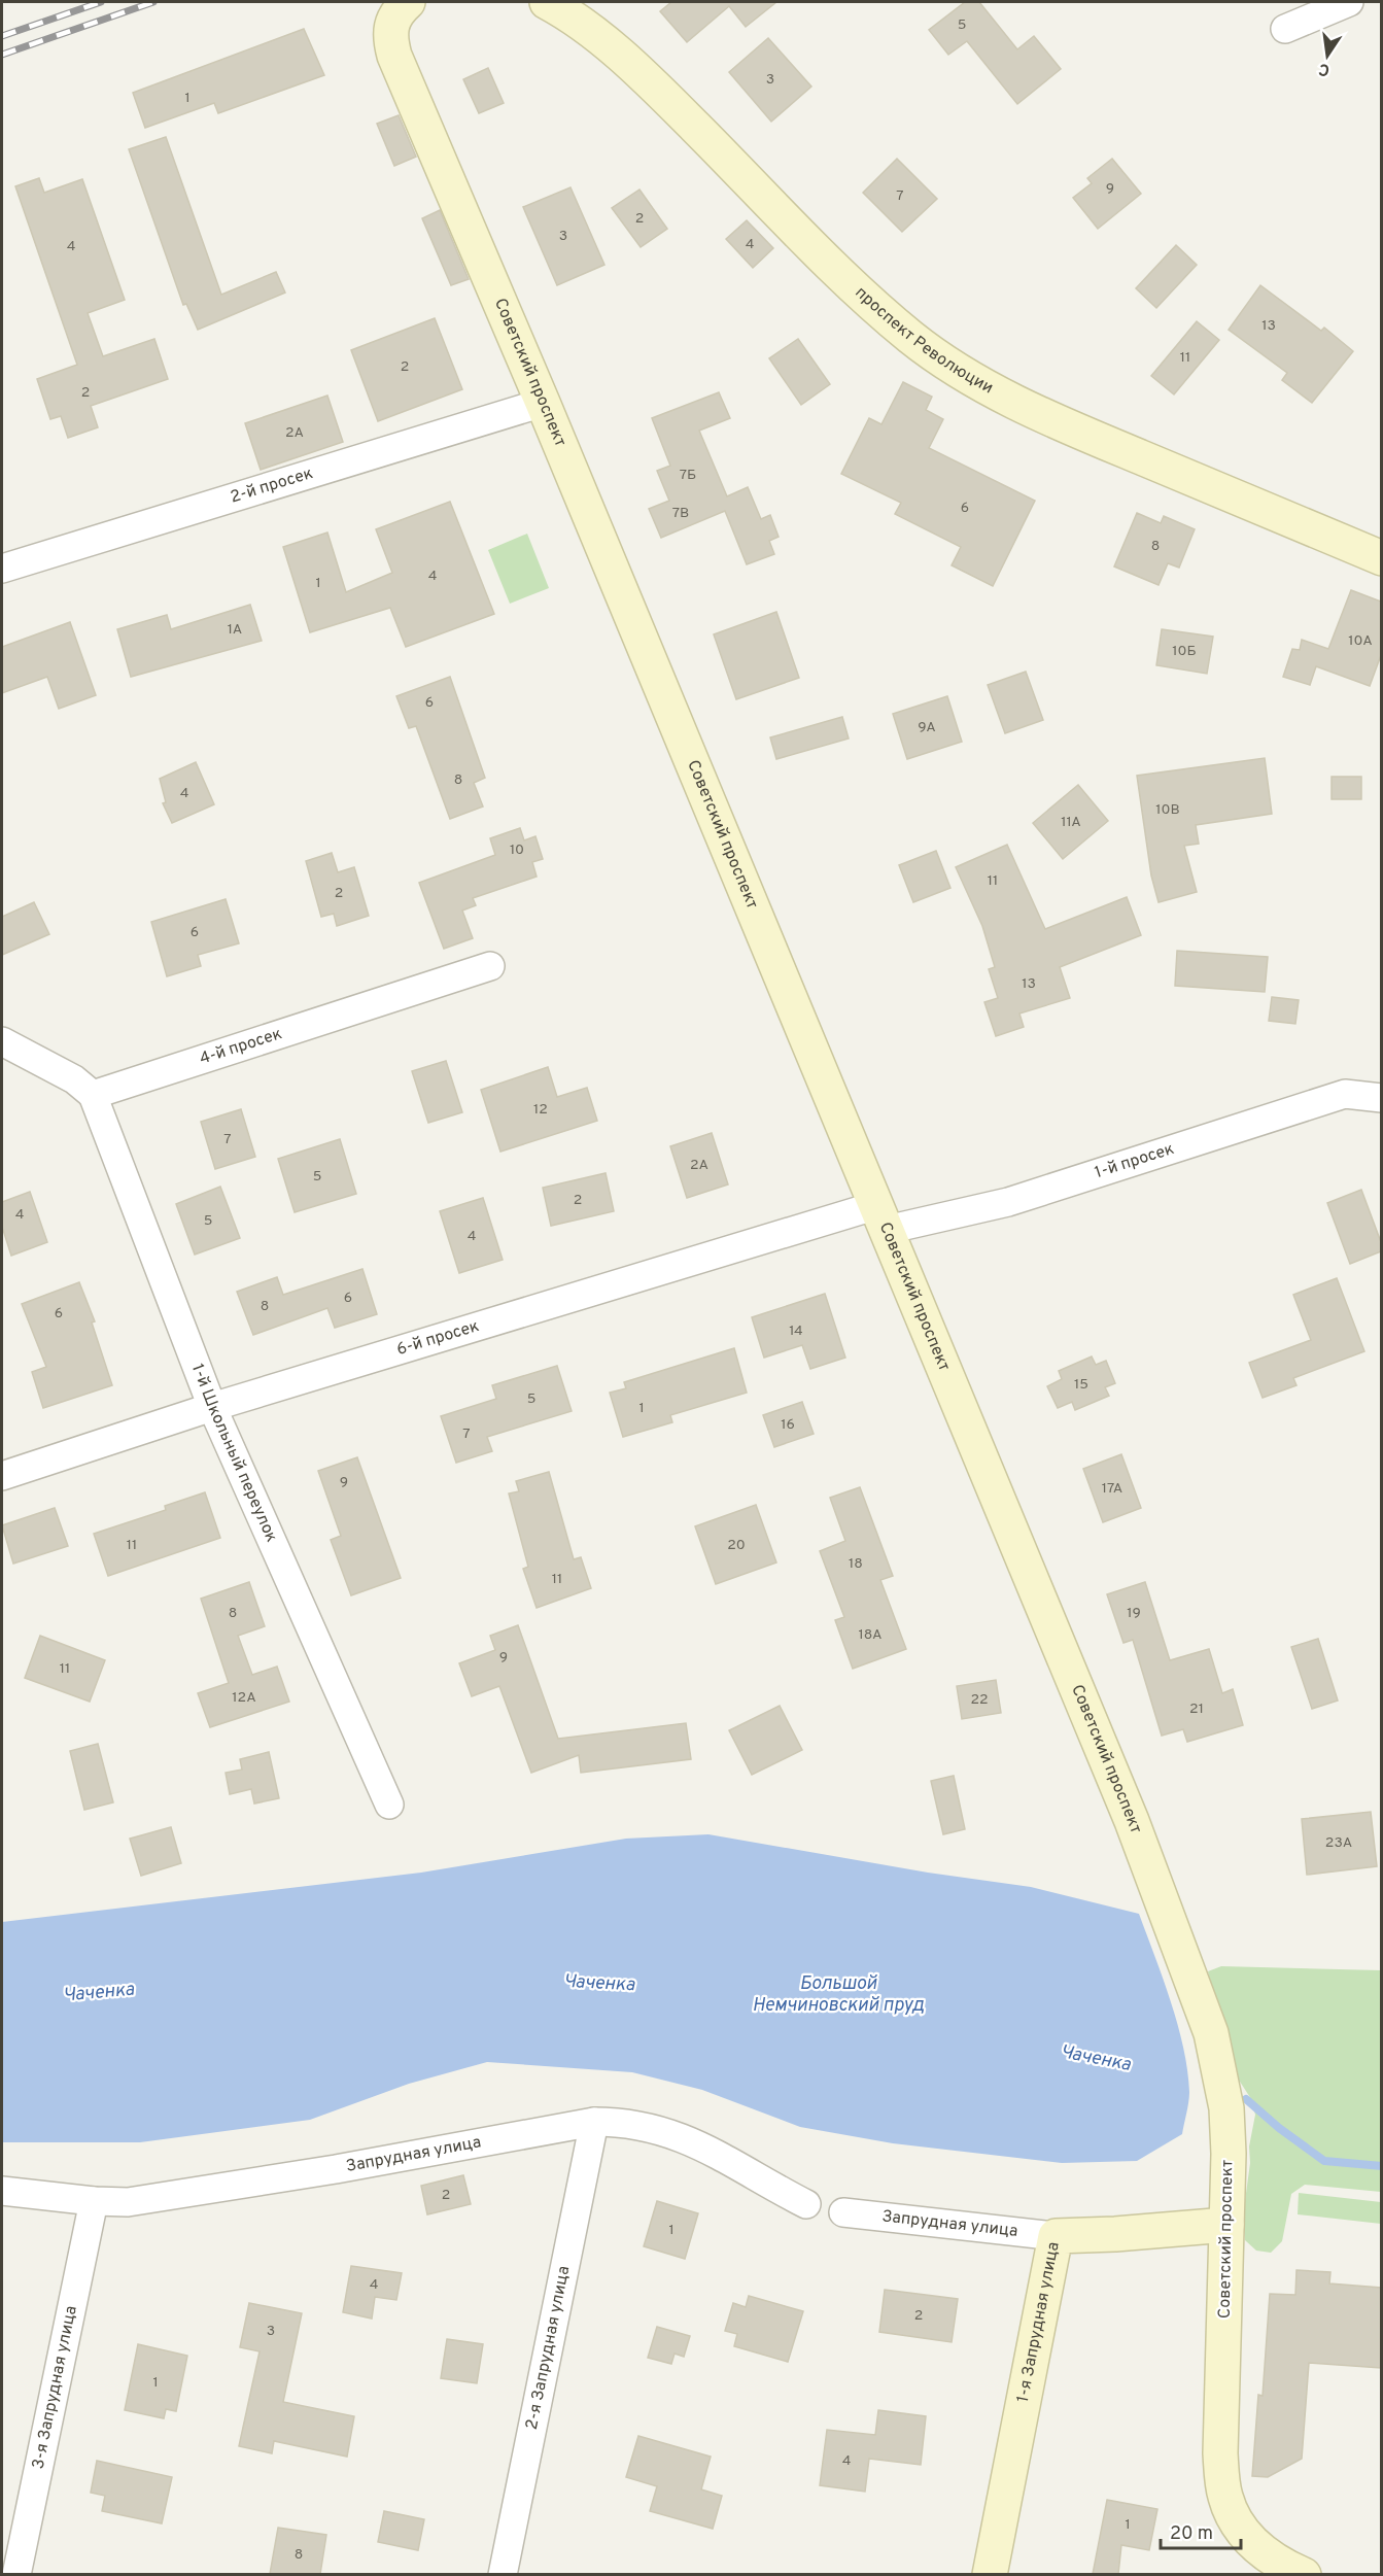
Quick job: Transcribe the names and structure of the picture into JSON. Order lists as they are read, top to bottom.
{
  "streets": {
    "street": [
      "проспект Революции",
      "Советский проспект",
      "2-й просек",
      "4-й просек",
      "1-й просек",
      "6-й просек",
      "1-й Школьный переулок",
      "Запрудная улица",
      "1-я Запрудная улица",
      "2-я Запрудная улица",
      "3-я Запрудная улица"
    ]
  },
  "crossings": [
    ["Советский проспект", "2-й просек"],
    ["Советский проспект", "1-й просек"],
    ["Советский проспект", "6-й просек"],
    ["Советский проспект", "1-я Запрудная улица"],
    ["4-й просек", "1-й Школьный переулок"],
    ["1-й просек", "6-й просек"],
    ["6-й просек", "1-й Школьный переулок"],
    ["Запрудная улица", "1-я Запрудная улица"],
    ["Запрудная улица", "2-я Запрудная улица"],
    ["Запрудная улица", "3-я Запрудная улица"]
  ],
  "water": ["Чаченка", "Большой Немчиновский пруд"],
  "house_numbers": [
    "5",
    "3",
    "1",
    "9",
    "7",
    "2",
    "3",
    "4",
    "4",
    "13",
    "11",
    "2",
    "2",
    "2А",
    "7Б",
    "6",
    "7В",
    "8",
    "4",
    "1",
    "1А",
    "10А",
    "10Б",
    "6",
    "9А",
    "8",
    "4",
    "10В",
    "11А",
    "10",
    "11",
    "2",
    "6",
    "13",
    "12",
    "7",
    "2А",
    "5",
    "2",
    "4",
    "5",
    "4",
    "6",
    "8",
    "6",
    "14",
    "15",
    "5",
    "1",
    "16",
    "7",
    "9",
    "17А",
    "11",
    "20",
    "18",
    "11",
    "8",
    "19",
    "18А",
    "9",
    "11",
    "12А",
    "22",
    "21",
    "23А",
    "2",
    "1",
    "4",
    "2",
    "3",
    "1",
    "4",
    "1",
    "8"
  ],
  "scale_bar": "20 m",
  "north": "bottom"
}
